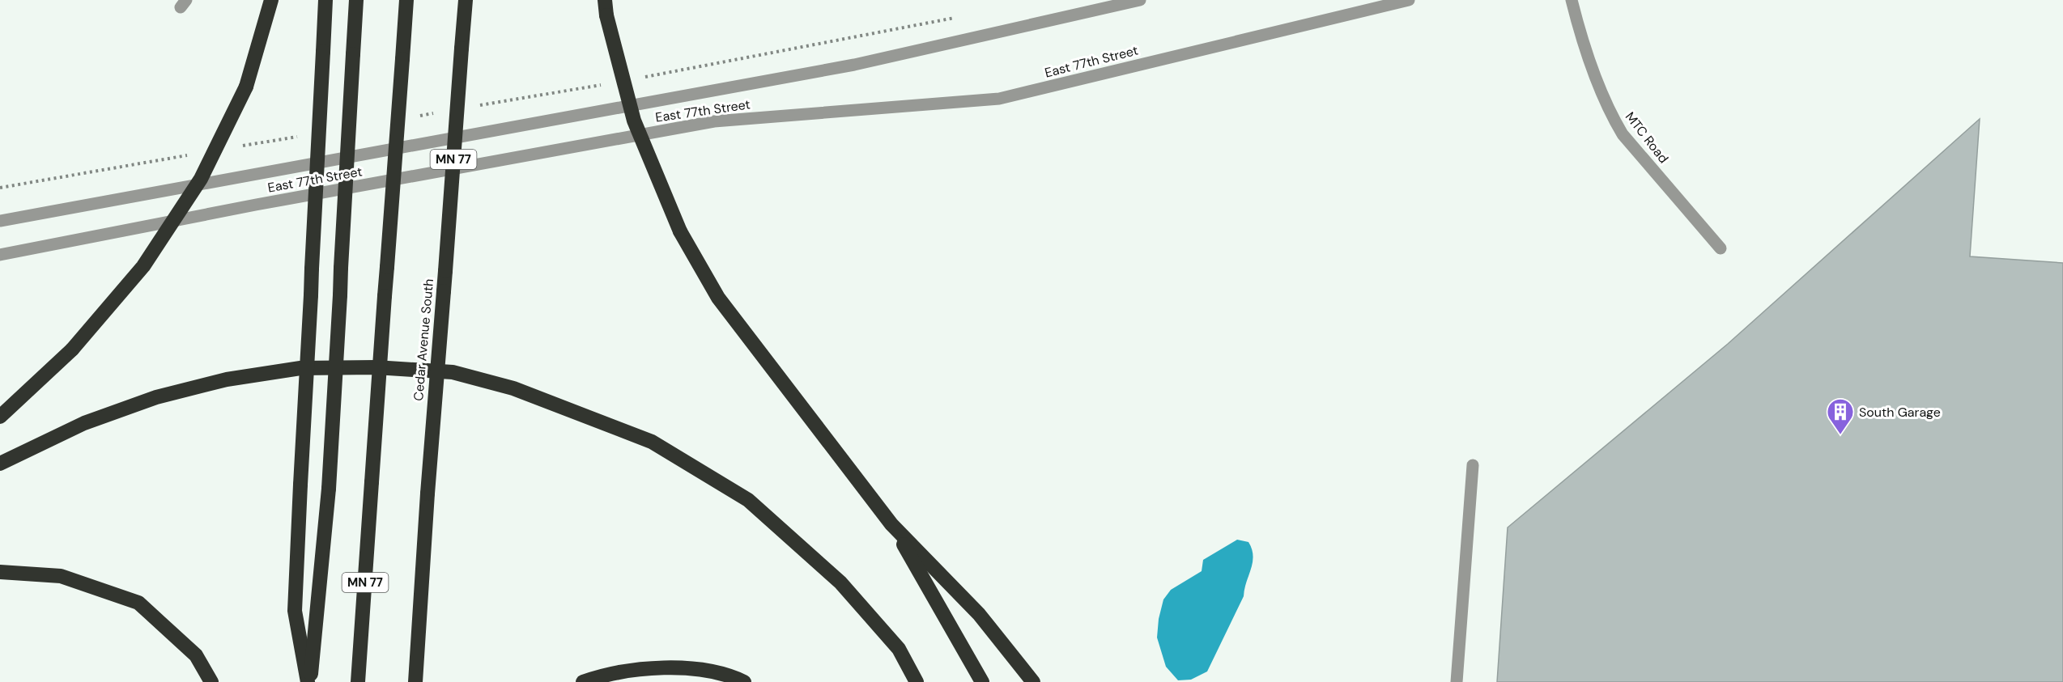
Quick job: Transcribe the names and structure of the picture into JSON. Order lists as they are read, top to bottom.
{
  "streets": {
    "highway": ["MN 77", "Cedar Avenue South"],
    "street": ["East 77th Street", "MTC Road"]
  },
  "places": {
    "building": ["South Garage"]
  }
}
